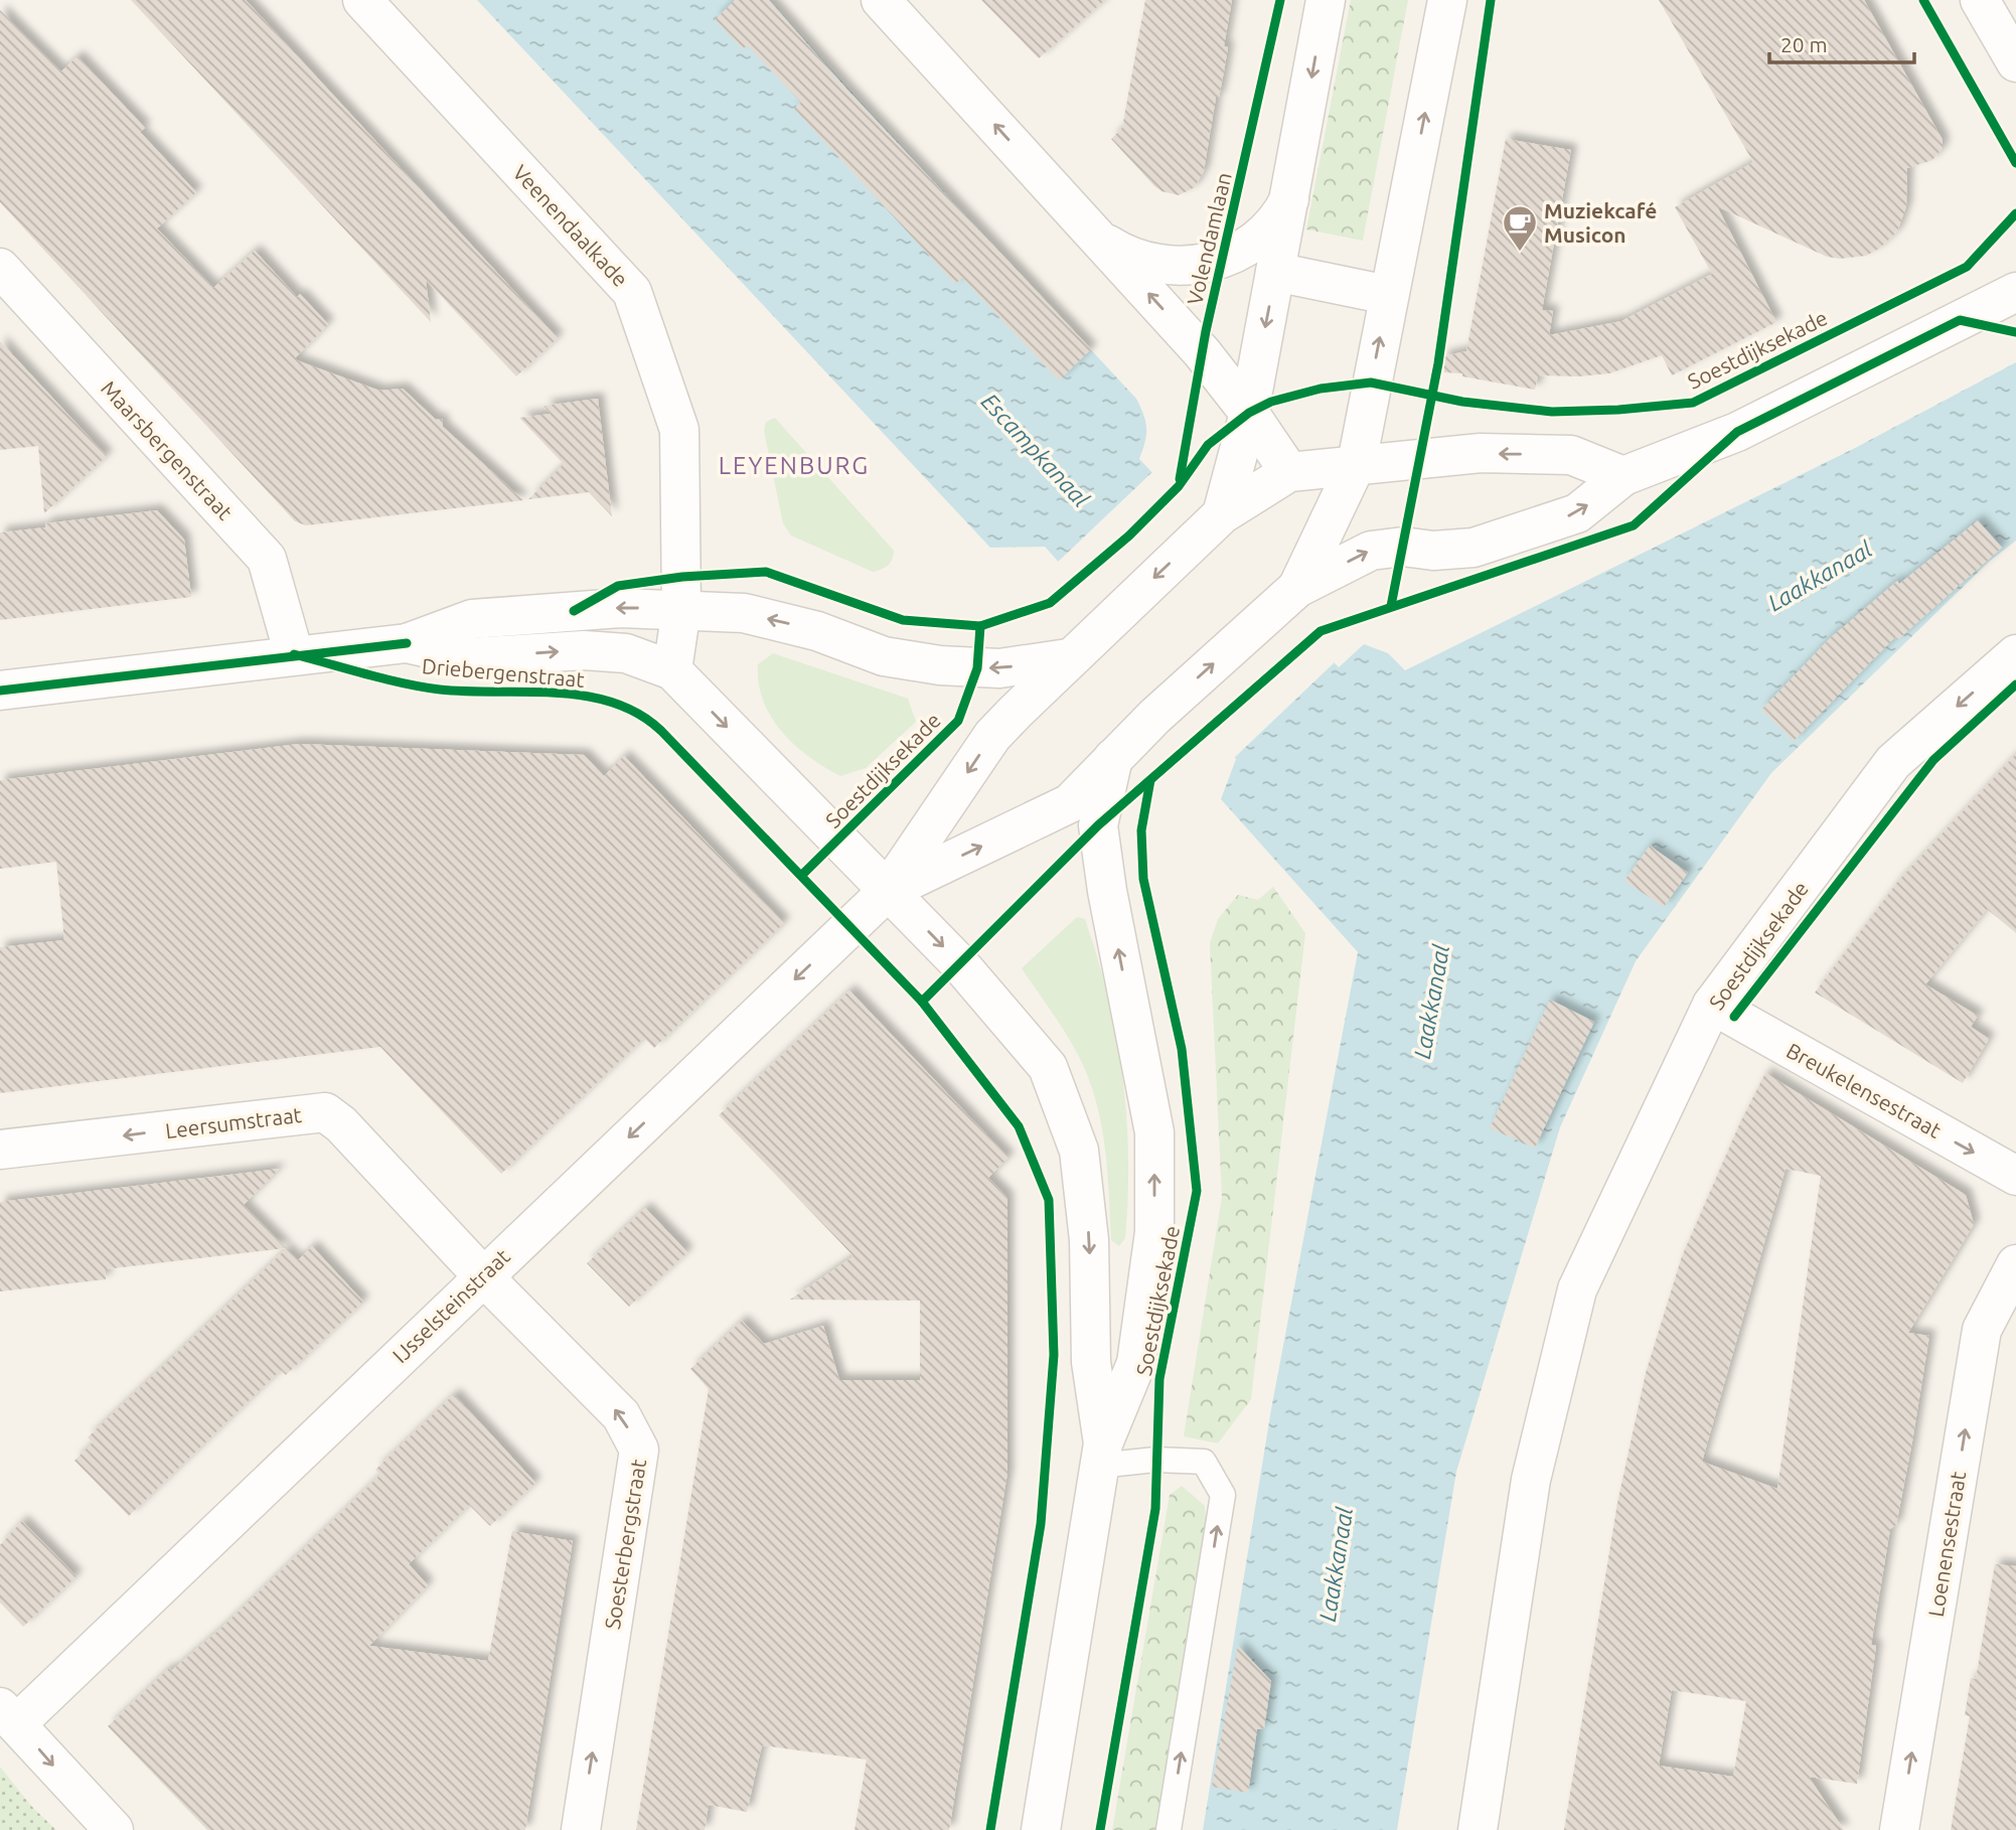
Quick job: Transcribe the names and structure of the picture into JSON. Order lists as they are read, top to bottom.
{
  "streets": {
    "street": [
      "Veenendaalkade",
      "Volendamlaan",
      "Soestdijksekade",
      "Maarsbergenstraat",
      "Driebergenstraat",
      "Breukelensestraat",
      "Leersumstraat",
      "IJsselsteinstraat",
      "Soesterbergstraat",
      "Loenensestraat"
    ]
  },
  "crossings": [
    ["Veenendaalkade", "Driebergenstraat"],
    ["Soestdijksekade", "Driebergenstraat"],
    ["Soestdijksekade", "Breukelensestraat"],
    ["Soestdijksekade", "IJsselsteinstraat"],
    ["Maarsbergenstraat", "Driebergenstraat"],
    ["Driebergenstraat", "IJsselsteinstraat"],
    ["Leersumstraat", "IJsselsteinstraat"],
    ["Leersumstraat", "Soesterbergstraat"],
    ["IJsselsteinstraat", "Soesterbergstraat"]
  ],
  "one_way": [
    "Breukelensestraat",
    "Leersumstraat",
    "IJsselsteinstraat",
    "Soesterbergstraat",
    "Loenensestraat"
  ],
  "districts": ["LEYENBURG"],
  "water": ["Escampkanaal", "Laakkanaal"],
  "places": {
    "cafe": ["Muziekcafé Musicon"]
  },
  "scale_bar": "20 m"
}
